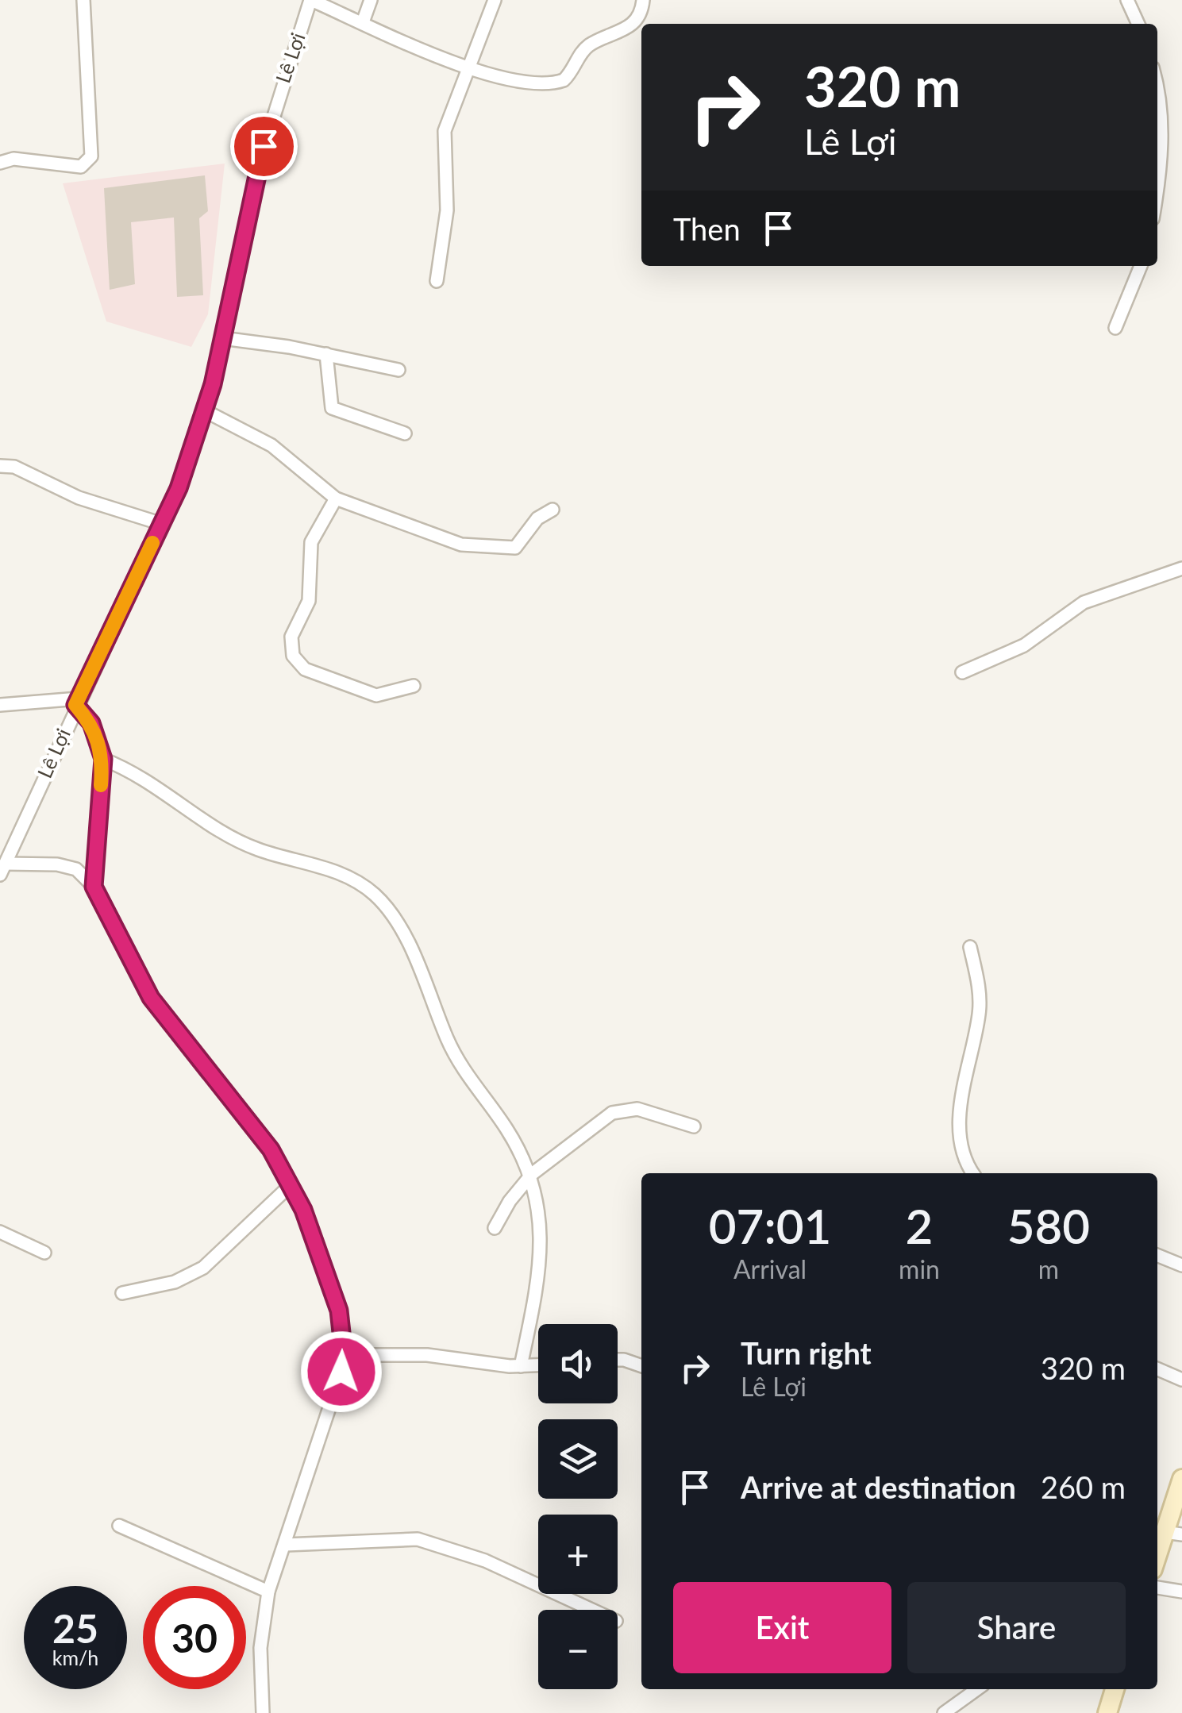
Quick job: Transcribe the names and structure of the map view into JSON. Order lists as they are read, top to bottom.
{
  "streets": {
    "street": ["Lê Lợi"]
  },
  "page": {
    "turn": ["320 m", "Lê Lợi"],
    "then": "Then",
    "eta": [
      "07:01",
      "Arrival",
      "2",
      "min",
      "580",
      "m"
    ],
    "list": [
      {
        "name": "Turn right",
        "note": "Lê Lợi",
        "value": "320 m"
      },
      {
        "name": "Arrive at destination",
        "value": "260 m"
      }
    ],
    "map_buttons": ["+", "−"],
    "buttons": ["Exit", "Share"],
    "speed": "25 km/h",
    "limit": "30"
  }
}
